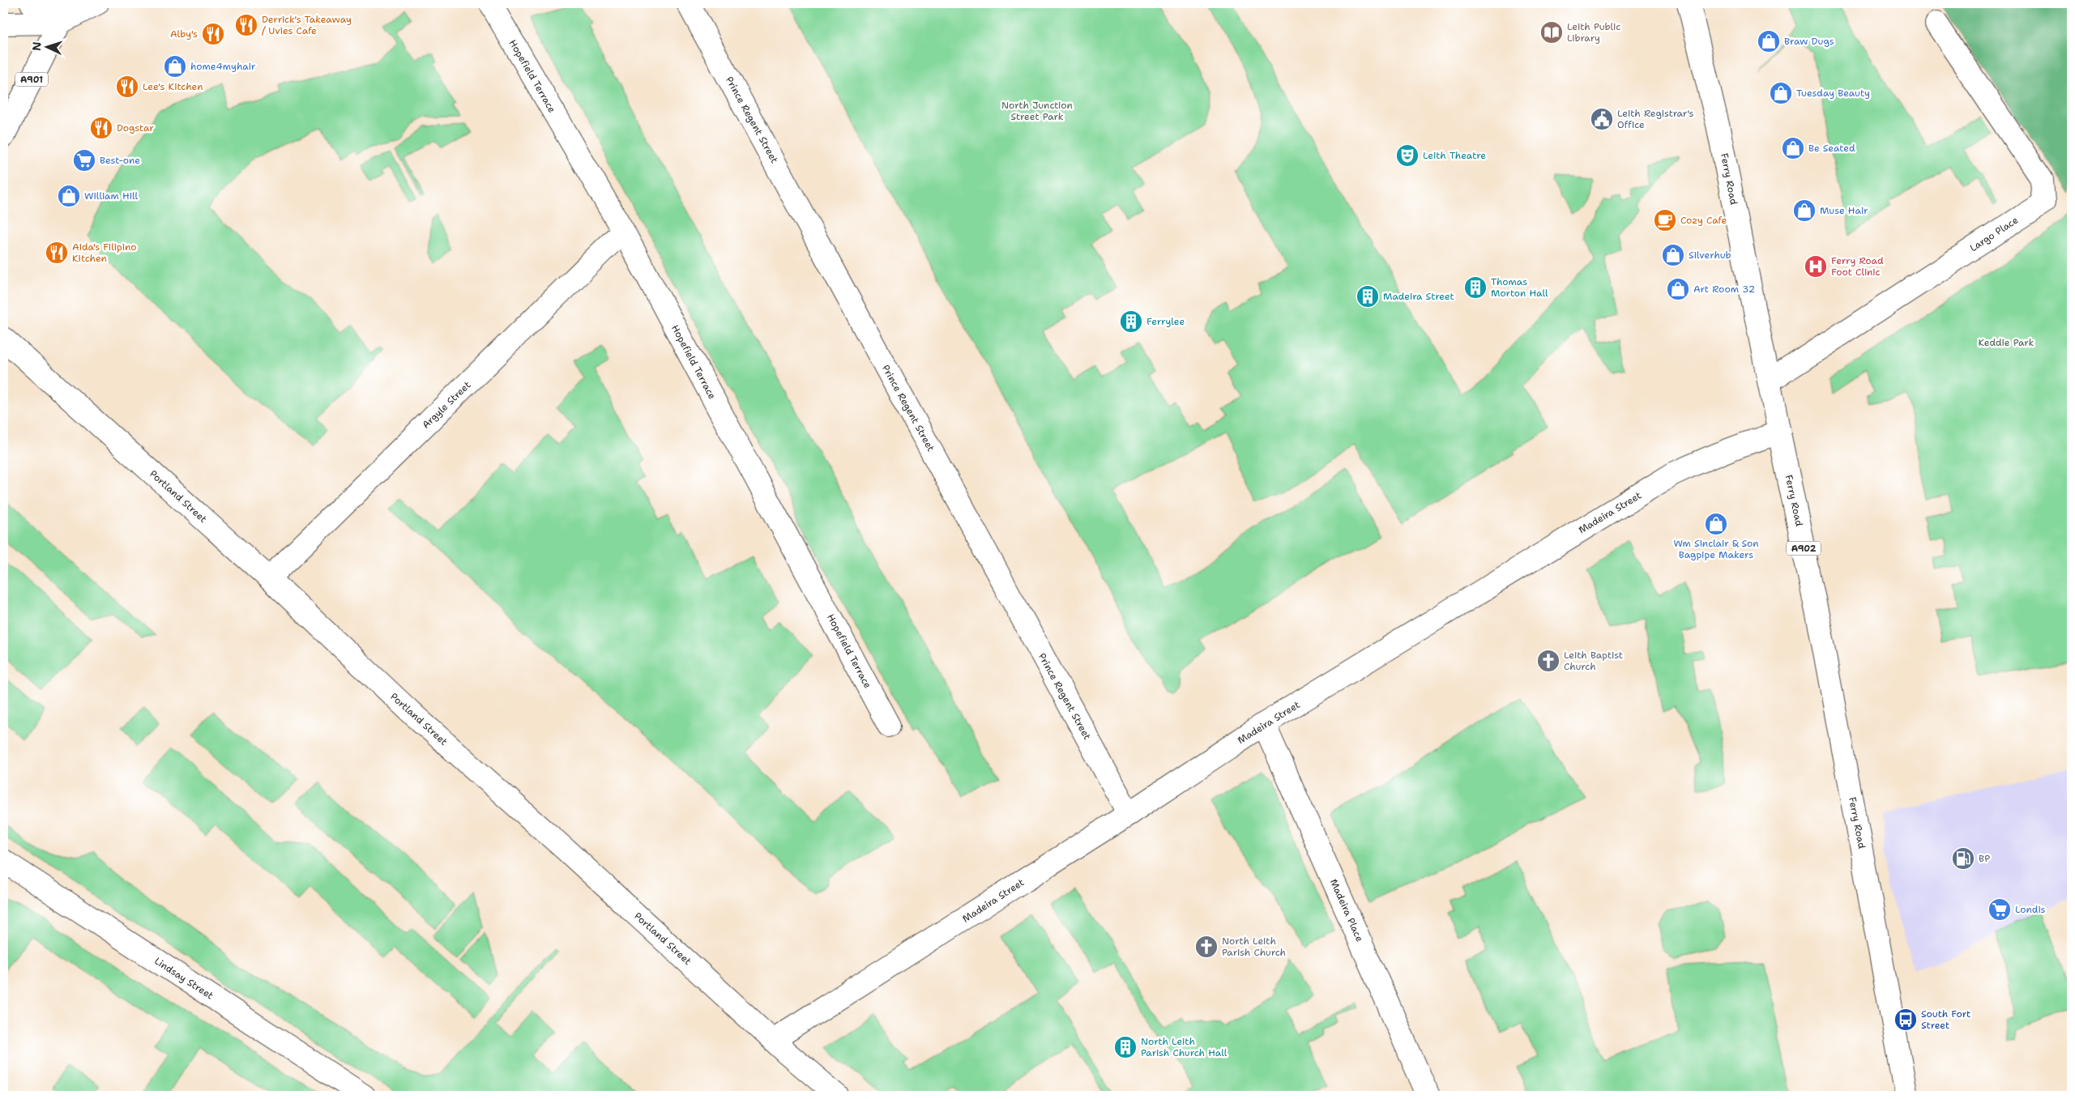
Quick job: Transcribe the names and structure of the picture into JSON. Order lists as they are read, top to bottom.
{
  "streets": {
    "street": [
      "Hopefield Terrace",
      "A901",
      "Prince Regent Street",
      "Ferry Road",
      "Largo Place",
      "Argyle Street",
      "Portland Street",
      "Madeira Street",
      "A902",
      "Madeira Place",
      "Lindsay Street"
    ]
  },
  "crossings": [
    ["Hopefield Terrace", "Argyle Street"],
    ["Prince Regent Street", "Madeira Street"],
    ["Ferry Road", "Largo Place"],
    ["Ferry Road", "Madeira Street"],
    ["Argyle Street", "Portland Street"],
    ["Portland Street", "Madeira Street"],
    ["Madeira Street", "Madeira Place"]
  ],
  "parks": ["North Junction Street Park", "Keddie Park"],
  "places": {
    "restaurant": [
      "Derrick's Takeaway / Uvies Cafe",
      "Alby's",
      "Lee's Kitchen",
      "Dogstar",
      "Aida's Filipino Kitchen"
    ],
    "library": ["Leith Public Library"],
    "shop": [
      "Braw Dugs",
      "home4myhair",
      "Tuesday Beauty",
      "Be Seated",
      "William Hill",
      "Muse Hair",
      "Silverhub",
      "Art Room 32",
      "Wm Sinclair & Son Bagpipe Makers"
    ],
    "public building": ["Leith Registrar's Office"],
    "theatre": ["Leith Theatre"],
    "supermarket": ["Best-one", "Londis"],
    "cafe": ["Cozy Cafe"],
    "hospital": ["Ferry Road Foot Clinic"],
    "building": [
      "Thomas Morton Hall",
      "Madeira Street",
      "Ferrylee",
      "North Leith Parish Church Hall"
    ],
    "church": ["Leith Baptist Church", "North Leith Parish Church"],
    "fuel station": ["BP"],
    "bus stop": ["South Fort Street"]
  },
  "north": "left"
}
